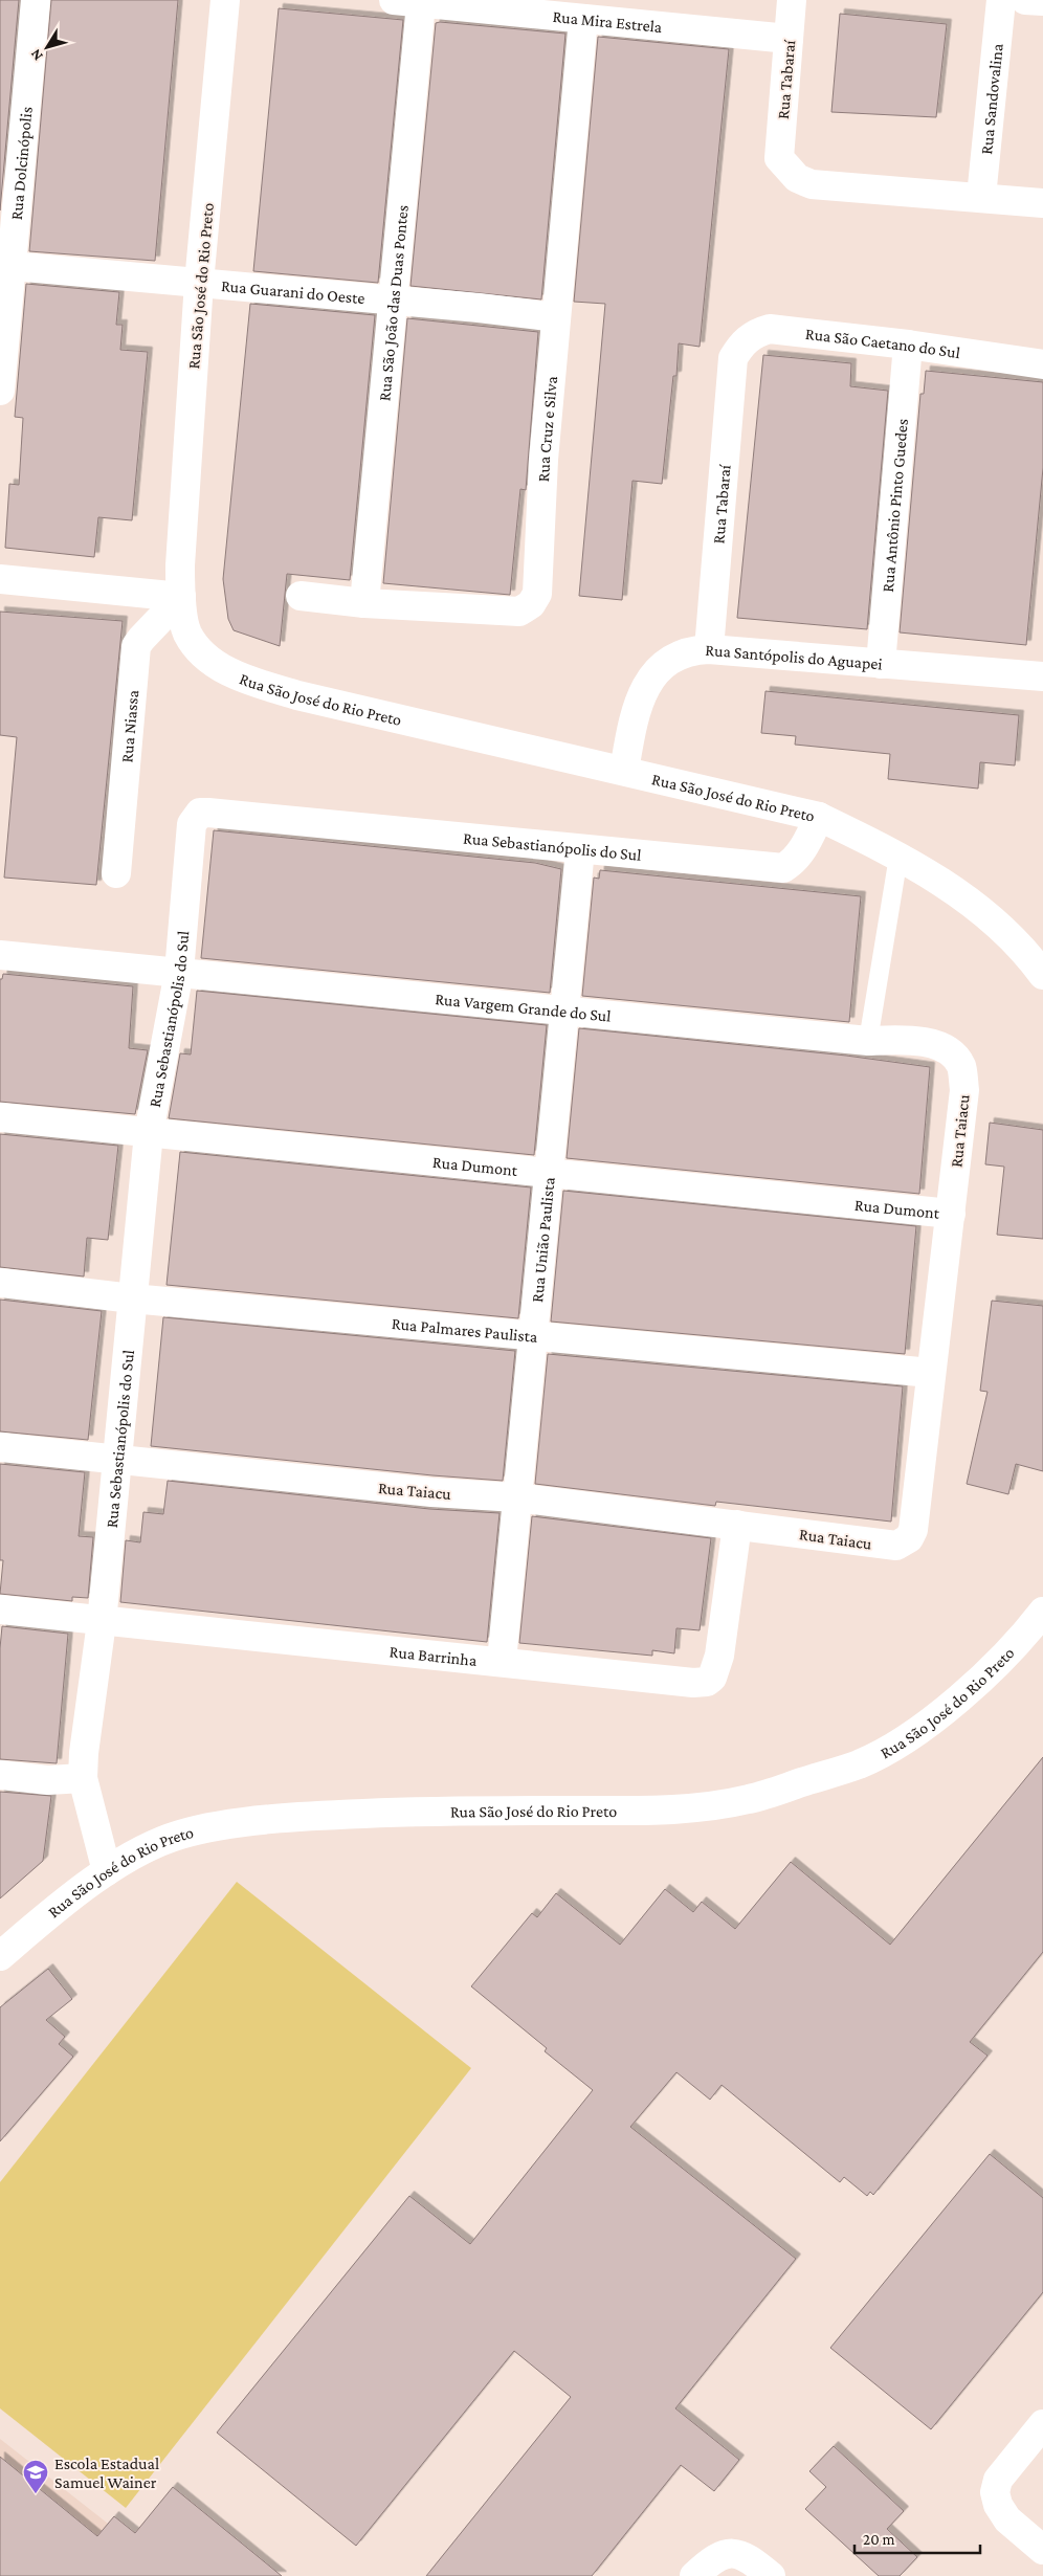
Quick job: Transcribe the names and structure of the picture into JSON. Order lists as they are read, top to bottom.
{
  "streets": {
    "street": [
      "Rua Mira Estrela",
      "Rua Tabaraí",
      "Rua Sandovalina",
      "Rua Dolcinópolis",
      "Rua São José do Rio Preto",
      "Rua Guarani do Oeste",
      "Rua São João das Duas Pontes",
      "Rua São Caetano do Sul",
      "Rua Cruz e Silva",
      "Rua Antônio Pinto Guedes",
      "Rua Santópolis do Aguapei",
      "Rua Niassa",
      "Rua Sebastianópolis do Sul",
      "Rua Vargem Grande do Sul",
      "Rua Taiacu",
      "Rua Dumont",
      "Rua União Paulista",
      "Rua Palmares Paulista",
      "Rua Barrinha"
    ]
  },
  "crossings": [
    ["Rua Mira Estrela", "Rua Tabaraí"],
    ["Rua Mira Estrela", "Rua São João das Duas Pontes"],
    ["Rua Mira Estrela", "Rua Cruz e Silva"],
    ["Rua Tabaraí", "Rua Sandovalina"],
    ["Rua Tabaraí", "Rua São Caetano do Sul"],
    ["Rua Tabaraí", "Rua Santópolis do Aguapei"],
    ["Rua Dolcinópolis", "Rua Guarani do Oeste"],
    ["Rua São José do Rio Preto", "Rua Guarani do Oeste"],
    ["Rua São José do Rio Preto", "Rua Santópolis do Aguapei"],
    ["Rua São José do Rio Preto", "Rua Niassa"],
    ["Rua São José do Rio Preto", "Rua Sebastianópolis do Sul"],
    ["Rua Guarani do Oeste", "Rua São João das Duas Pontes"],
    ["Rua Guarani do Oeste", "Rua Cruz e Silva"],
    ["Rua São João das Duas Pontes", "Rua Cruz e Silva"],
    ["Rua São Caetano do Sul", "Rua Antônio Pinto Guedes"],
    ["Rua Antônio Pinto Guedes", "Rua Santópolis do Aguapei"],
    ["Rua Sebastianópolis do Sul", "Rua Vargem Grande do Sul"],
    ["Rua Sebastianópolis do Sul", "Rua Taiacu"],
    ["Rua Sebastianópolis do Sul", "Rua Dumont"],
    ["Rua Sebastianópolis do Sul", "Rua União Paulista"],
    ["Rua Sebastianópolis do Sul", "Rua Palmares Paulista"],
    ["Rua Sebastianópolis do Sul", "Rua Barrinha"],
    ["Rua Vargem Grande do Sul", "Rua Taiacu"],
    ["Rua Vargem Grande do Sul", "Rua União Paulista"],
    ["Rua Taiacu", "Rua Dumont"],
    ["Rua Taiacu", "Rua União Paulista"],
    ["Rua Taiacu", "Rua Palmares Paulista"],
    ["Rua Taiacu", "Rua Barrinha"],
    ["Rua Dumont", "Rua União Paulista"],
    ["Rua União Paulista", "Rua Palmares Paulista"],
    ["Rua União Paulista", "Rua Barrinha"]
  ],
  "places": {
    "school or university": ["Escola Estadual Samuel Wainer"]
  },
  "scale_bar": "20 m",
  "north": "bottom left"
}
